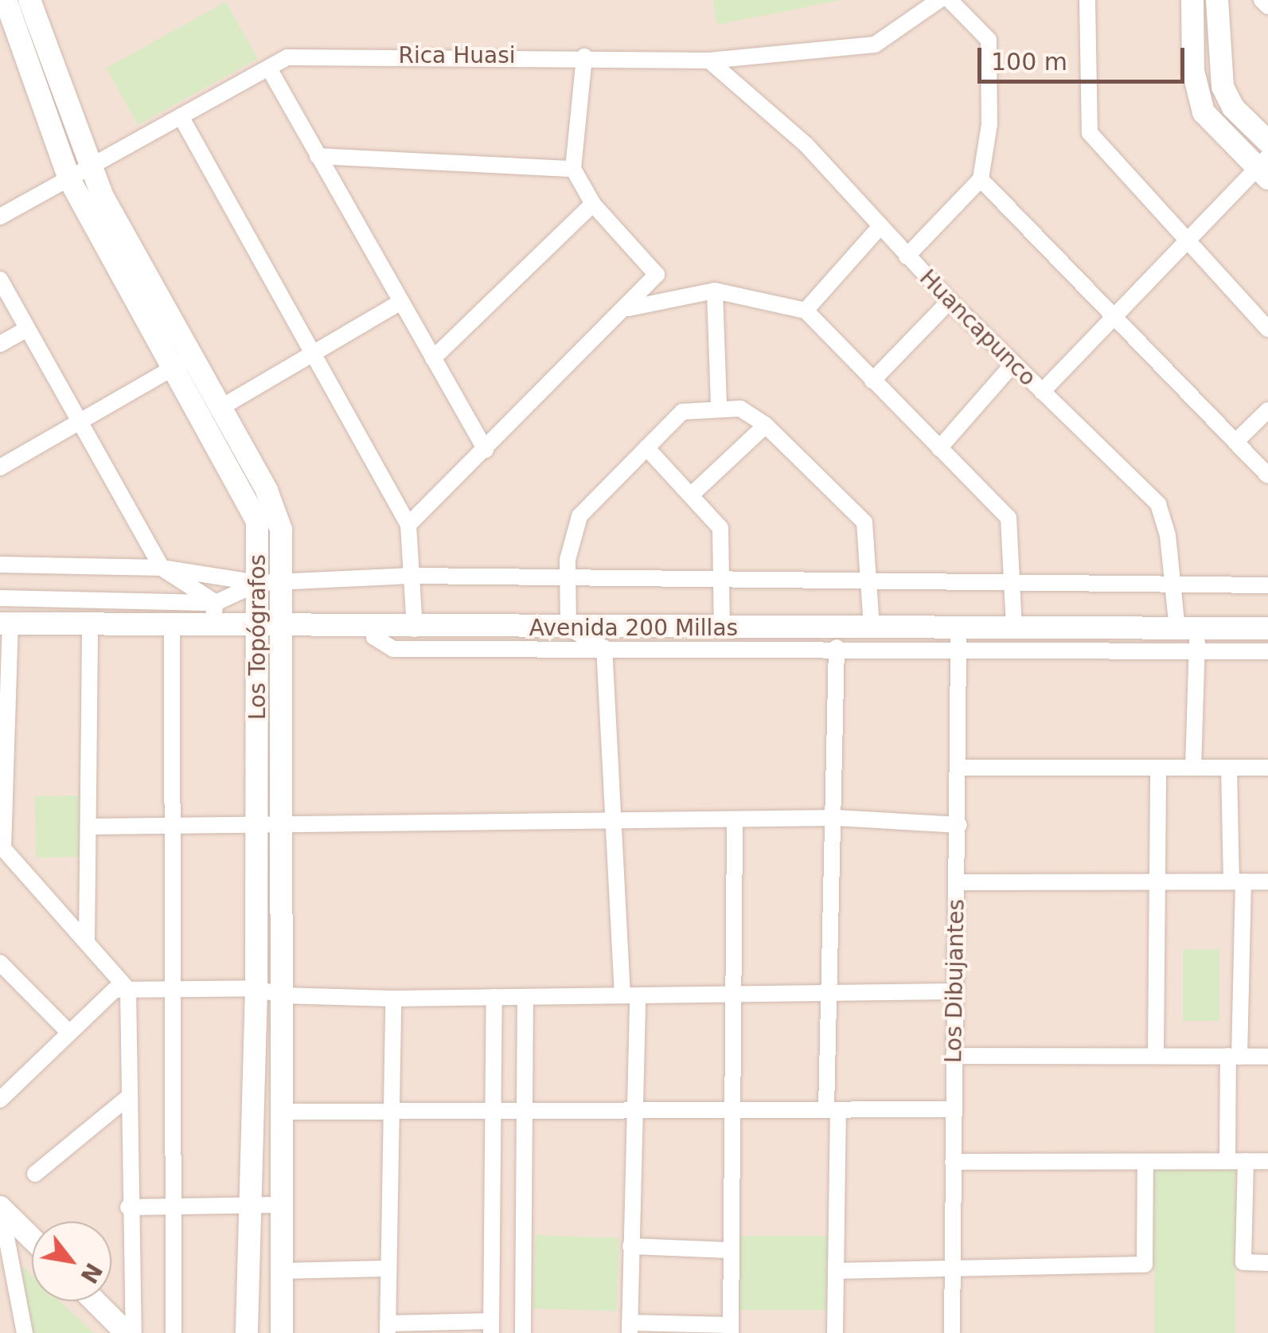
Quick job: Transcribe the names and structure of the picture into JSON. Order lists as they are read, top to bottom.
{
  "streets": {
    "main road": ["Avenida 200 Millas", "Los Topógrafos"],
    "street": ["Rica Huasi", "Huancapunco", "Los Dibujantes"]
  },
  "crossings": [
    ["Rica Huasi", "Huancapunco"],
    ["Rica Huasi", "Los Topógrafos"],
    ["Huancapunco", "Avenida 200 Millas"],
    ["Avenida 200 Millas", "Los Topógrafos"],
    ["Avenida 200 Millas", "Los Dibujantes"]
  ],
  "scale_bar": "100 m",
  "north": "bottom right"
}
